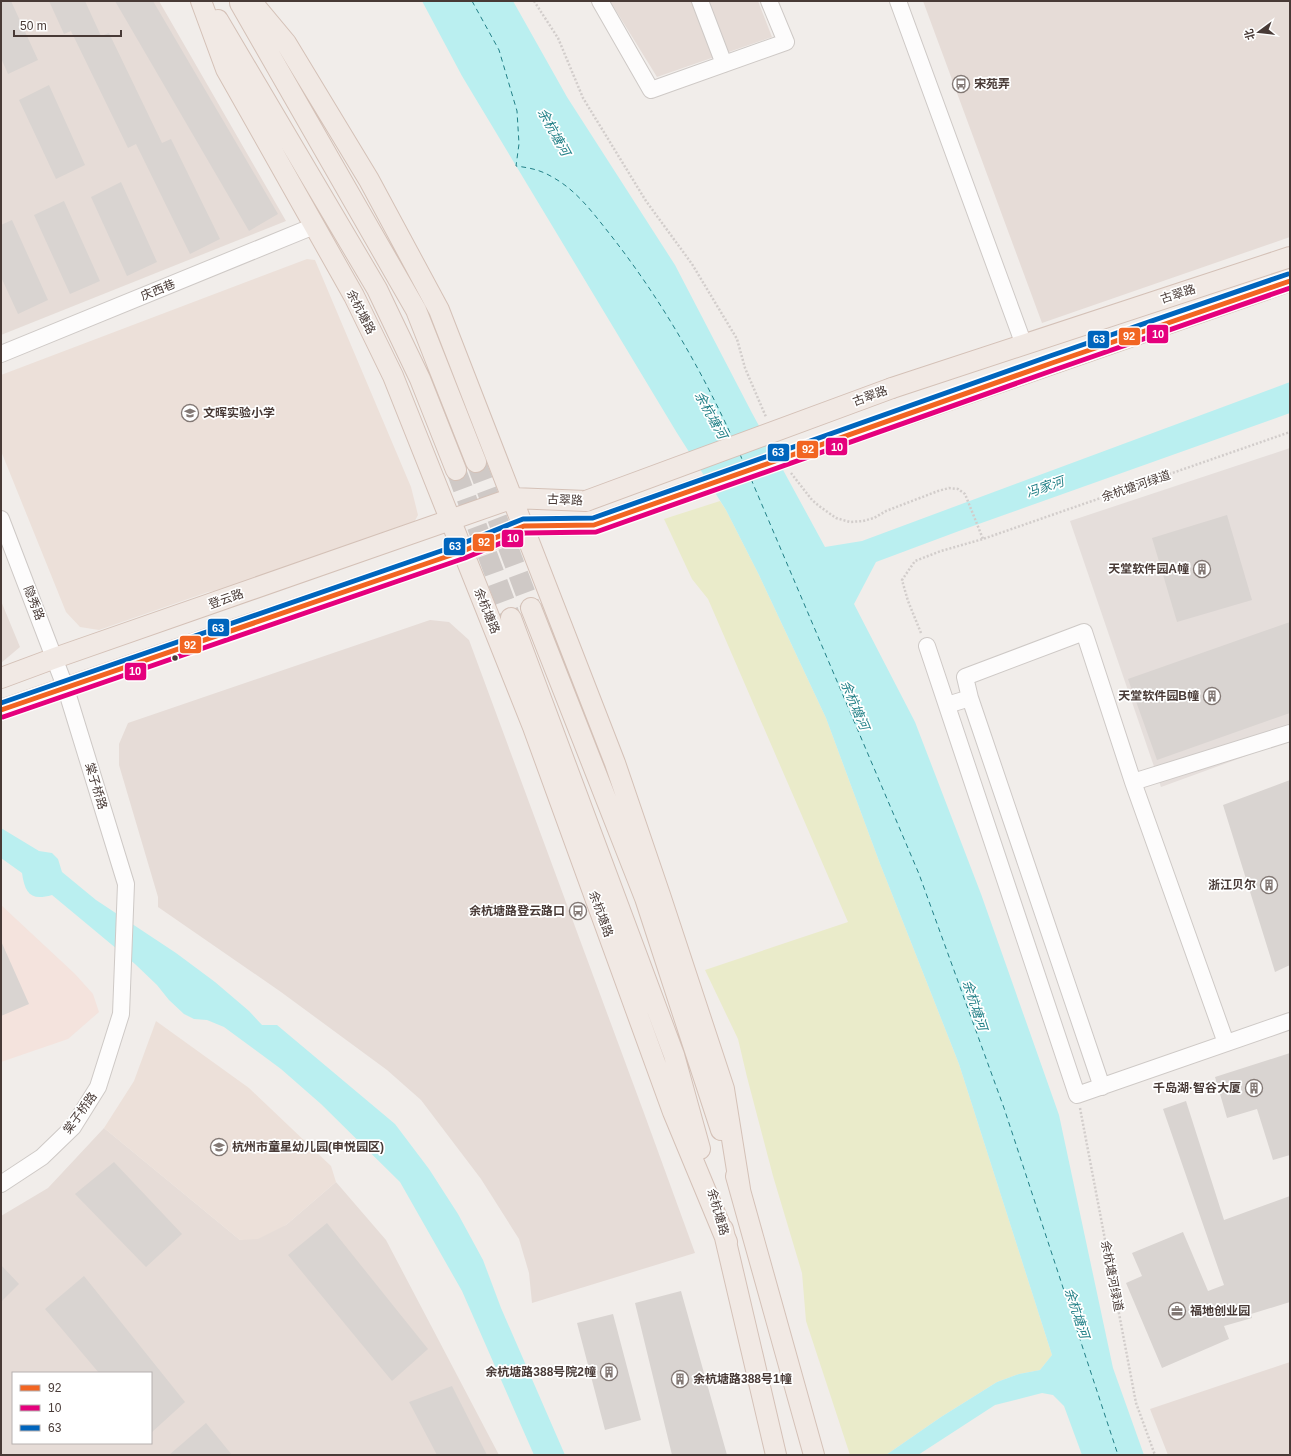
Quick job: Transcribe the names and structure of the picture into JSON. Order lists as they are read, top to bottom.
{
  "streets": {
    "main road": ["古翠路", "余杭塘路", "登云路"],
    "street": ["庆西巷", "隐秀路", "棠子桥路"],
    "path": ["余杭塘河绿道"]
  },
  "crossings": [
    ["庆西巷", "余杭塘路"],
    ["古翠路", "余杭塘路"],
    ["古翠路", "登云路"],
    ["余杭塘路", "登云路"],
    ["登云路", "隐秀路"],
    ["隐秀路", "棠子桥路"]
  ],
  "water": ["余杭塘河", "冯家河"],
  "places": {
    "bus stop": ["宋苑弄", "余杭塘路登云路口"],
    "school or university": ["文晖实验小学", "杭州市童星幼儿园(申悦园区)"],
    "building": [
      "天堂软件园A幢",
      "天堂软件园B幢",
      "浙江贝尔",
      "千岛湖·智谷大厦",
      "余杭塘路388号院2幢",
      "余杭塘路388号1幢"
    ],
    "office": ["福地创业园"]
  },
  "lines": ["transit line 63", "transit line 92", "transit line 10"],
  "legend": ["92", "10", "63"],
  "scale_bar": "50 m",
  "north": "left"
}
